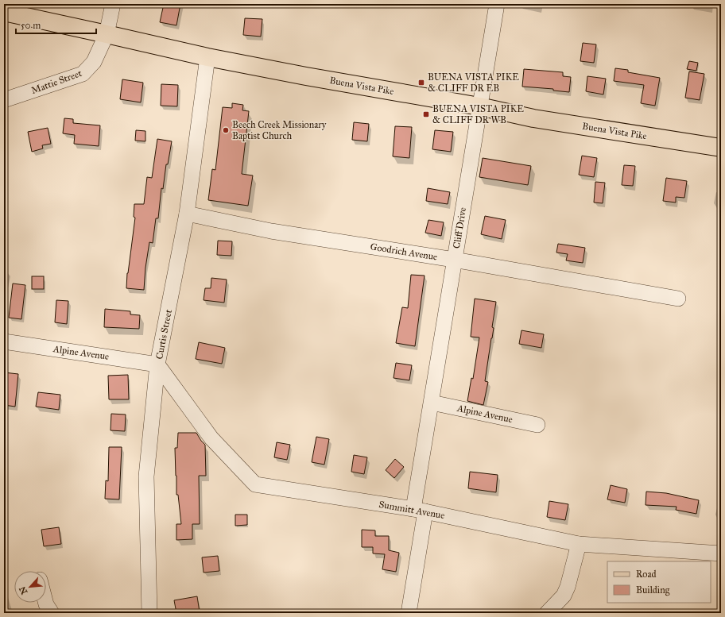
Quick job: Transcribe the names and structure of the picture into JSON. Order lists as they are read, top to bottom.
{
  "streets": {
    "main road": ["Buena Vista Pike"],
    "street": [
      "Mattie Street",
      "Cliff Drive",
      "Goodrich Avenue",
      "Curtis Street",
      "Alpine Avenue",
      "Summitt Avenue"
    ]
  },
  "crossings": [
    ["Mattie Street", "Buena Vista Pike"],
    ["Buena Vista Pike", "Cliff Drive"],
    ["Buena Vista Pike", "Curtis Street"],
    ["Cliff Drive", "Goodrich Avenue"],
    ["Cliff Drive", "Alpine Avenue"],
    ["Cliff Drive", "Summitt Avenue"],
    ["Goodrich Avenue", "Curtis Street"],
    ["Curtis Street", "Alpine Avenue"],
    ["Curtis Street", "Summitt Avenue"],
    ["Alpine Avenue", "Summitt Avenue"]
  ],
  "places": {
    "transit": ["BUENA VISTA PIKE & CLIFF DR EB", "BUENA VISTA PIKE & CLIFF DR WB"],
    "other": ["Beech Creek Missionary Baptist Church"]
  },
  "legend": ["Road", "Building"],
  "scale_bar": "50 m",
  "north": "bottom left"
}
